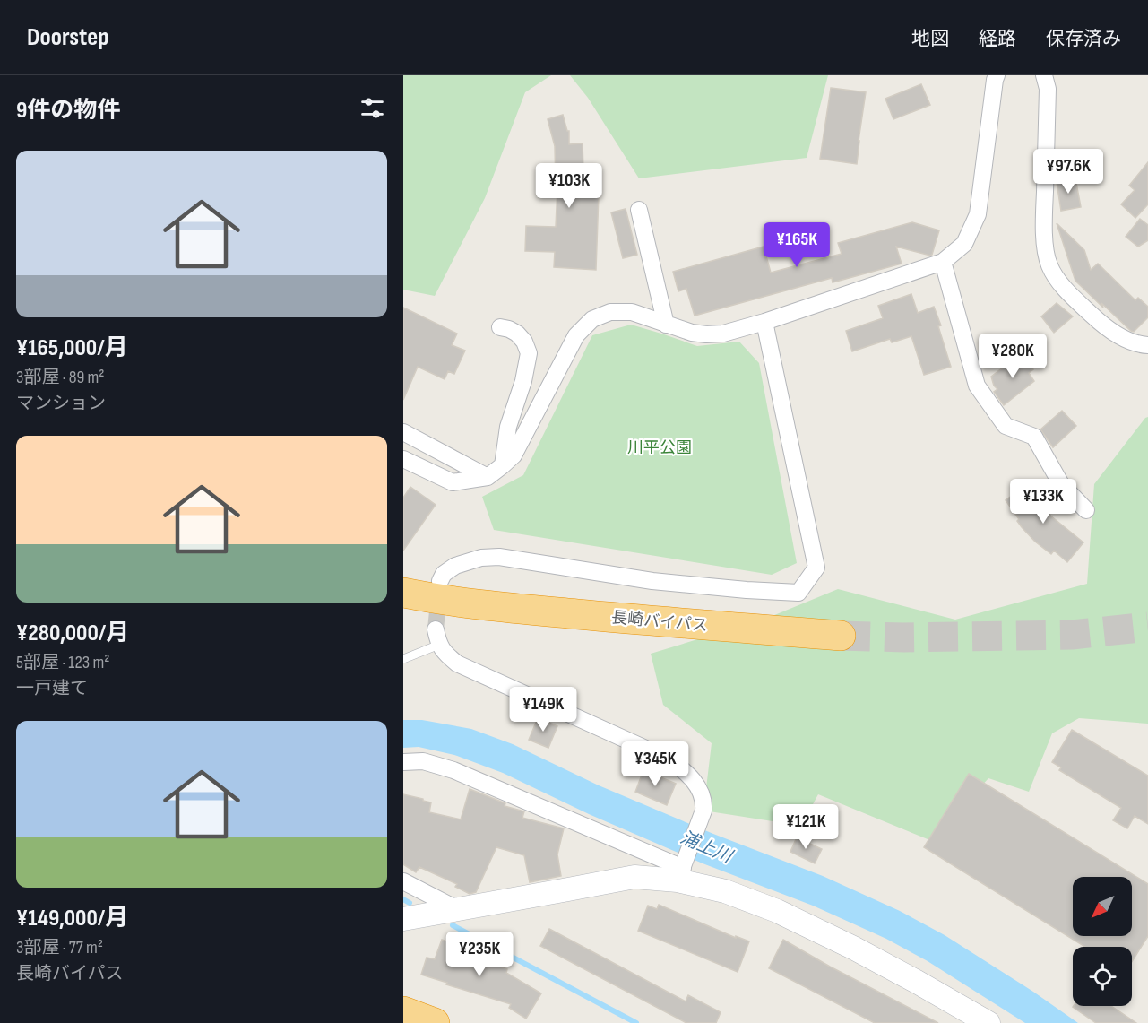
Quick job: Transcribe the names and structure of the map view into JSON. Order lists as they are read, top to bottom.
{
  "streets": {
    "highway": ["長崎バイパス"]
  },
  "water": ["浦上川"],
  "parks": ["川平公園"],
  "north": "bottom left",
  "page": {
    "header": "Doorstep",
    "nav": ["地図", "経路", "保存済み"],
    "heading": "9件の物件",
    "list": [
      {
        "name": "¥165,000/月",
        "note": "3部屋 · 89 m² · マンション"
      },
      {
        "name": "¥280,000/月",
        "note": "5部屋 · 123 m² · 一戸建て"
      },
      {
        "name": "¥149,000/月",
        "note": "3部屋 · 77 m² · 長崎バイパス"
      }
    ],
    "price": [
      "¥97.6K",
      "¥103K",
      "¥165K",
      "¥280K",
      "¥133K",
      "¥149K",
      "¥345K",
      "¥121K",
      "¥235K"
    ]
  }
}
